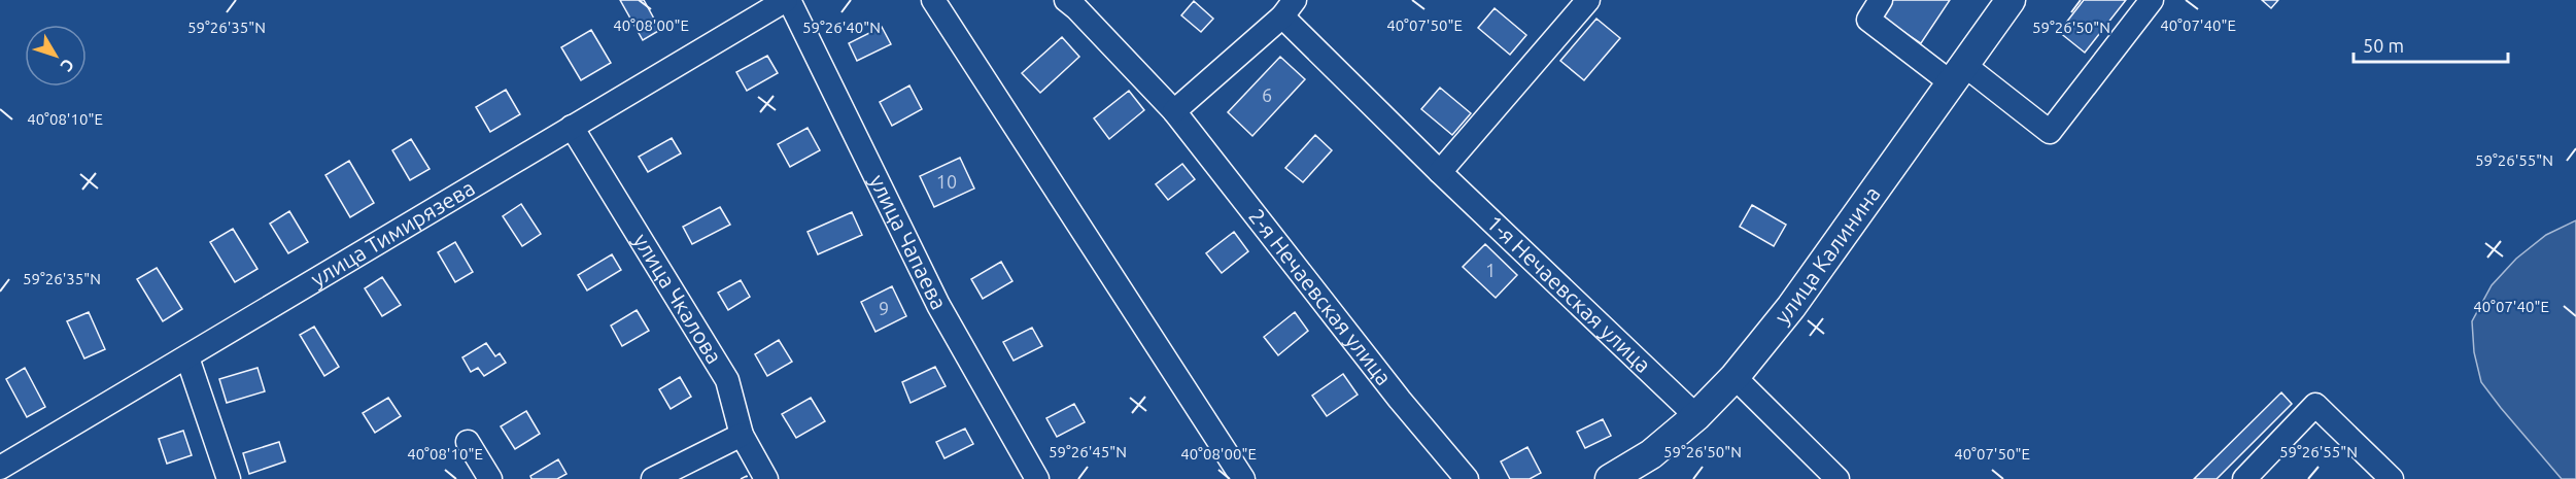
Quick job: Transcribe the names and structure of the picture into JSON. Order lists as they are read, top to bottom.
{
  "streets": {
    "main road": ["улица Калинина"],
    "street": [
      "улица Тимирязева",
      "улица Чапаева",
      "1-я Нечаевская улица",
      "2-я Нечаевская улица",
      "улица Чкалова"
    ]
  },
  "crossings": [
    ["улица Тимирязева", "улица Чапаева"],
    ["улица Тимирязева", "улица Чкалова"],
    ["улица Калинина", "1-я Нечаевская улица"]
  ],
  "house_numbers": [
    "6",
    "10",
    "1",
    "9"
  ],
  "scale_bar": "50 m",
  "north": "bottom right",
  "coordinates": [
    "40°08'00\"E",
    "40°07'50\"E",
    "40°07'40\"E",
    "59°26'35\"N",
    "59°26'40\"N",
    "59°26'50\"N",
    "40°08'10\"E",
    "59°26'55\"N",
    "59°26'45\"N"
  ]
}
